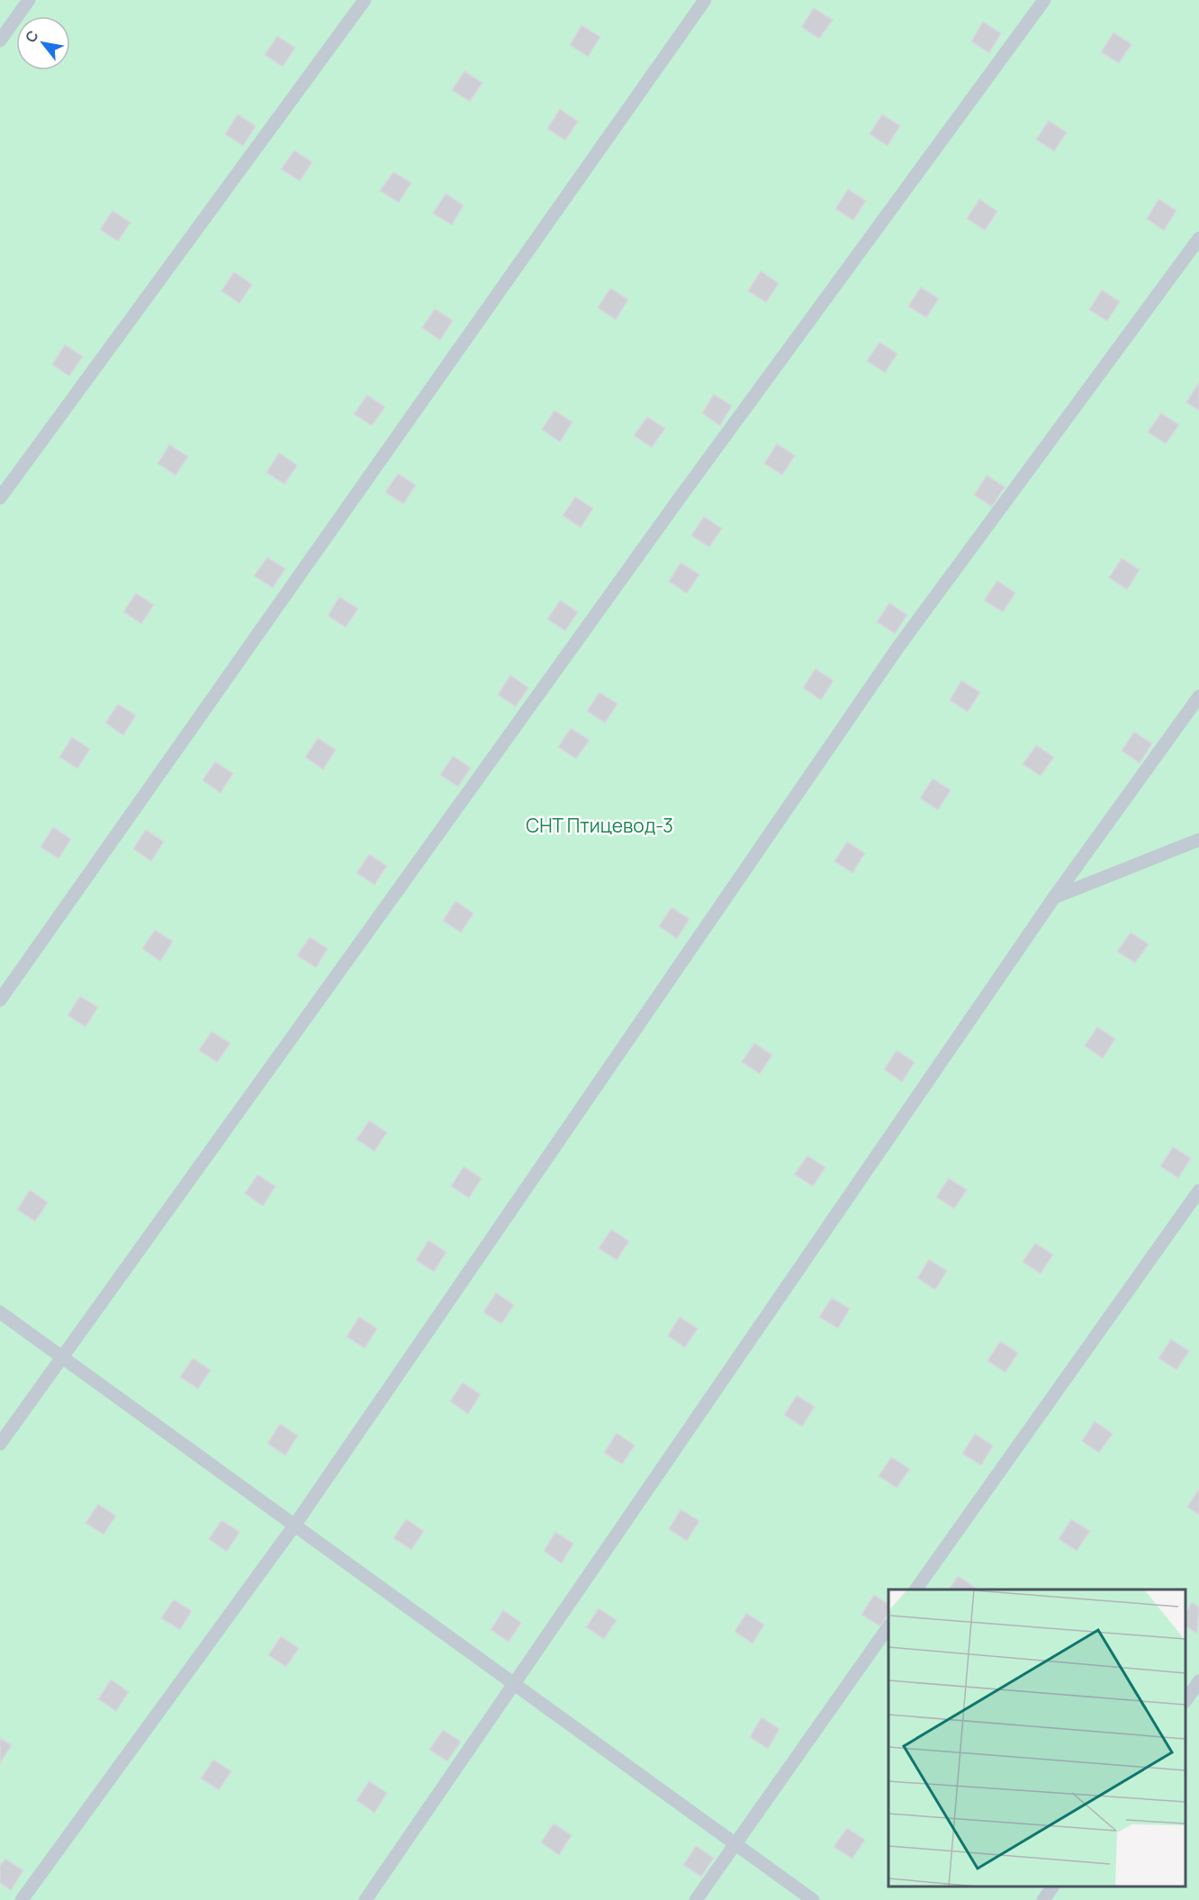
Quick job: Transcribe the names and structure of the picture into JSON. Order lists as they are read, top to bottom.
{
  "parks": ["СНТ Птицевод-3"],
  "north": "top left"
}
